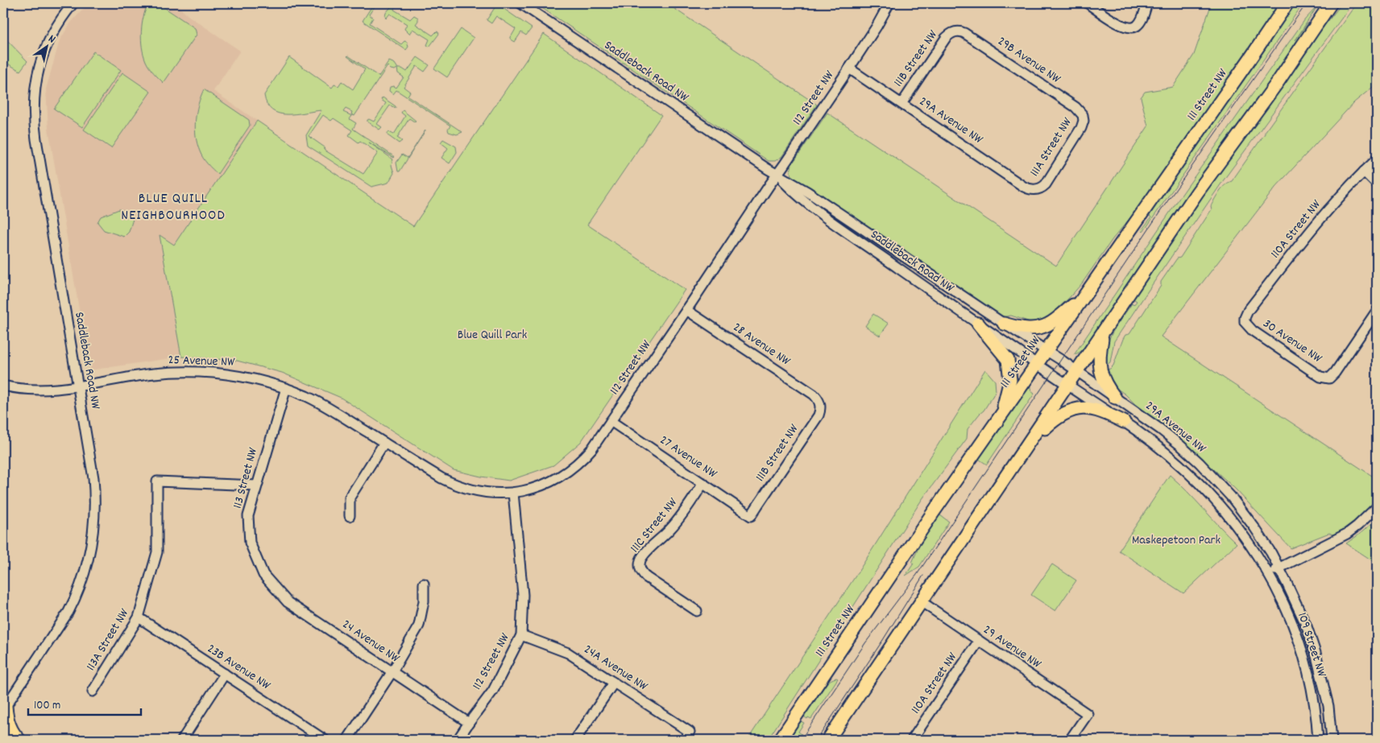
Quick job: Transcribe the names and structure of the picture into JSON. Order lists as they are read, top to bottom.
{
  "streets": {
    "main road": ["111 Street NW"],
    "street": [
      "111B Street NW",
      "29B Avenue NW",
      "Saddleback Road NW",
      "112 Street NW",
      "29A Avenue NW",
      "111A Street NW",
      "110A Street NW",
      "30 Avenue NW",
      "28 Avenue NW",
      "25 Avenue NW",
      "27 Avenue NW",
      "113 Street NW",
      "111C Street NW",
      "113A Street NW",
      "24 Avenue NW",
      "109 Street NW",
      "29 Avenue NW",
      "23B Avenue NW",
      "24A Avenue NW"
    ]
  },
  "crossings": [
    ["111B Street NW", "29B Avenue NW"],
    ["111B Street NW", "29A Avenue NW"],
    ["111B Street NW", "28 Avenue NW"],
    ["111B Street NW", "27 Avenue NW"],
    ["29B Avenue NW", "111A Street NW"],
    ["Saddleback Road NW", "111 Street NW"],
    ["Saddleback Road NW", "112 Street NW"],
    ["Saddleback Road NW", "29A Avenue NW"],
    ["Saddleback Road NW", "25 Avenue NW"],
    ["111 Street NW", "29A Avenue NW"],
    ["112 Street NW", "29A Avenue NW"],
    ["112 Street NW", "28 Avenue NW"],
    ["112 Street NW", "25 Avenue NW"],
    ["112 Street NW", "27 Avenue NW"],
    ["112 Street NW", "24 Avenue NW"],
    ["112 Street NW", "24A Avenue NW"],
    ["29A Avenue NW", "111A Street NW"],
    ["29A Avenue NW", "109 Street NW"],
    ["110A Street NW", "30 Avenue NW"],
    ["110A Street NW", "29 Avenue NW"],
    ["25 Avenue NW", "113 Street NW"],
    ["27 Avenue NW", "111C Street NW"],
    ["113 Street NW", "113A Street NW"],
    ["113 Street NW", "24 Avenue NW"],
    ["113A Street NW", "23B Avenue NW"]
  ],
  "districts": ["BLUE QUILL NEIGHBOURHOOD"],
  "parks": ["Blue Quill Park", "Maskepetoon Park"],
  "scale_bar": "100 m",
  "north": "top right"
}
